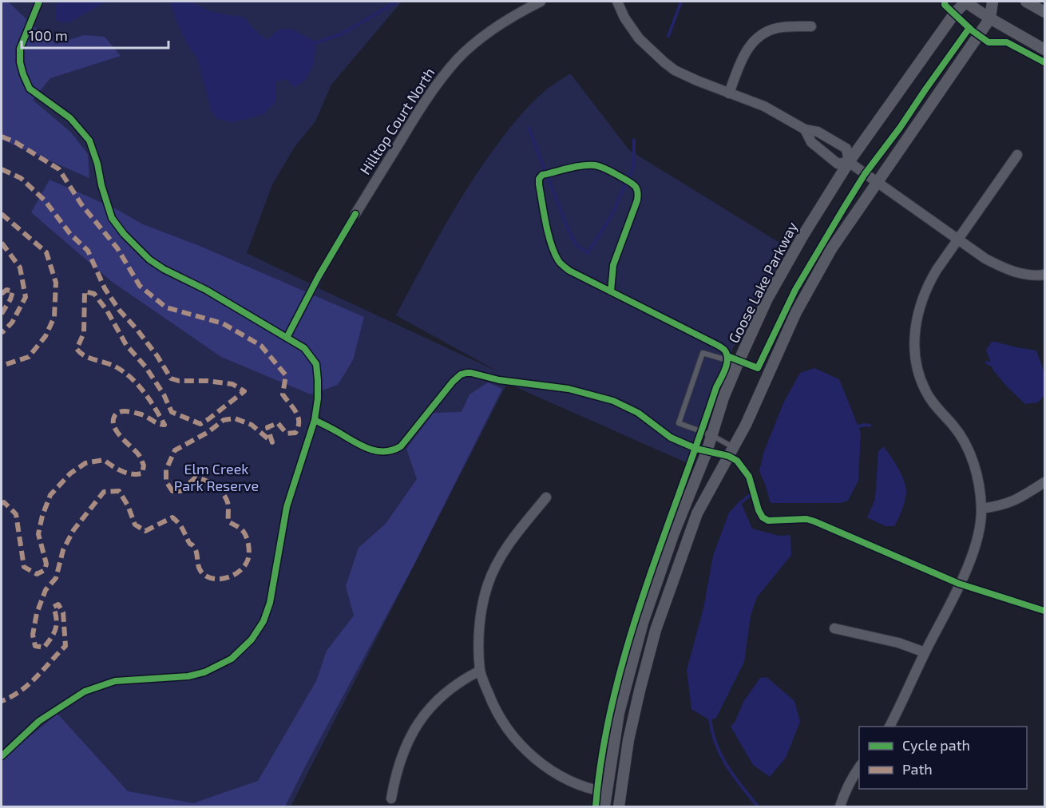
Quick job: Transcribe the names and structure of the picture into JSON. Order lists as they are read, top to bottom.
{
  "streets": {
    "street": ["Hilltop Court North", "Goose Lake Parkway"]
  },
  "parks": ["Elm Creek Park Reserve"],
  "legend": ["Cycle path", "Path"],
  "scale_bar": "100 m"
}
